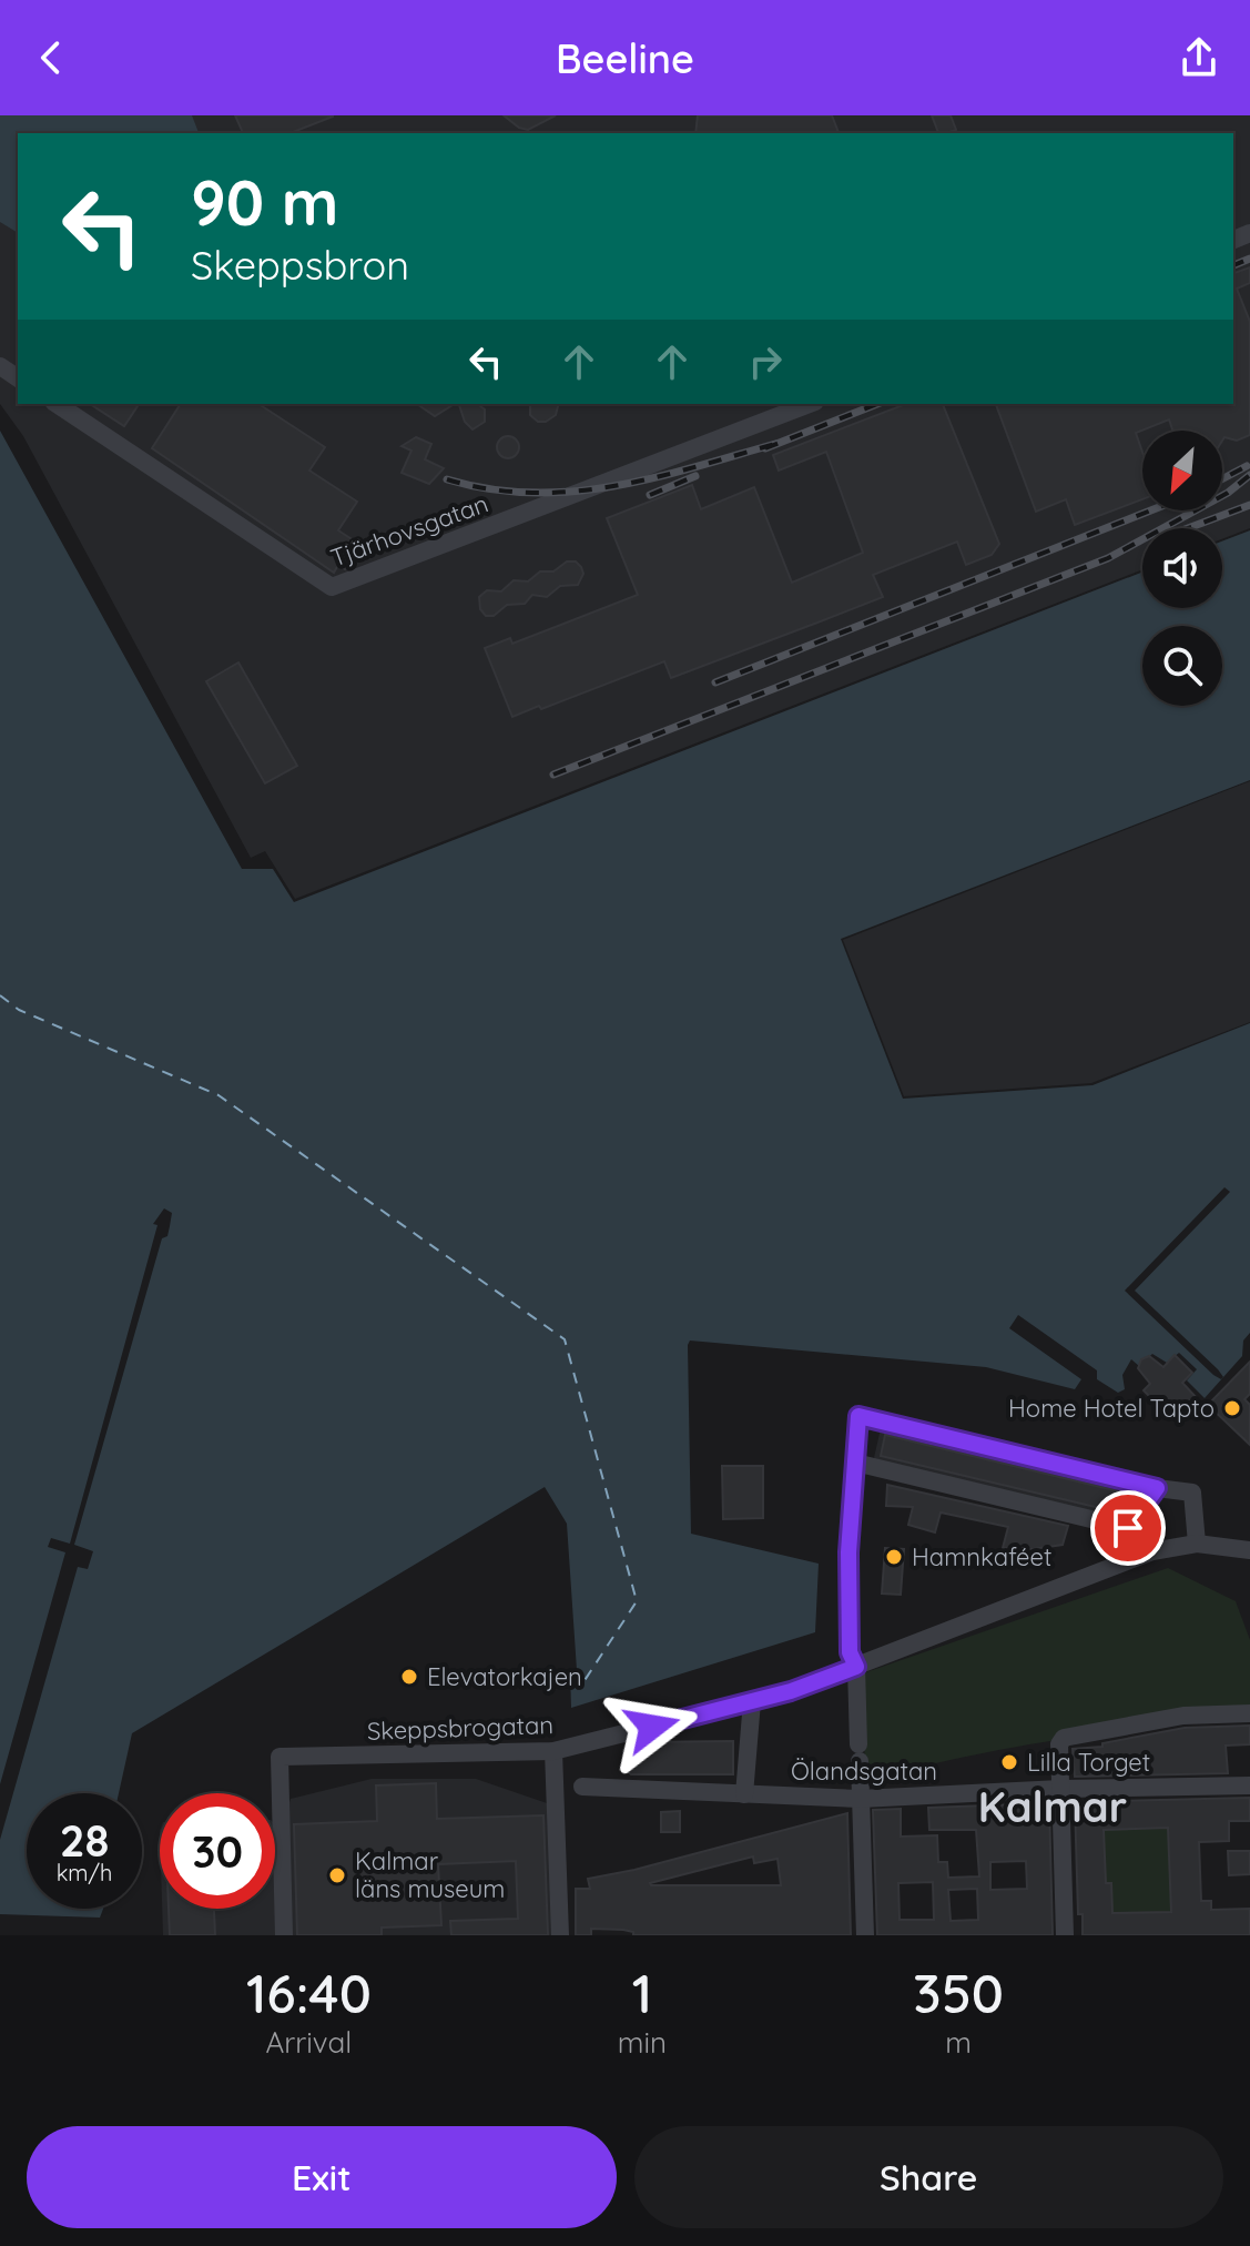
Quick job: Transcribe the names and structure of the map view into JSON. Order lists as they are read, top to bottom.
{
  "streets": {
    "street": ["Tjärhovsgatan", "Skeppsbrogatan", "Ölandsgatan"]
  },
  "districts": ["Kalmar"],
  "places": [
    "Home Hotel Tapto",
    "Hamnkaféet",
    "Elevatorkajen",
    "Lilla Torget",
    "Kalmar läns museum"
  ],
  "north": "bottom left",
  "page": {
    "header": "Beeline",
    "turn": ["90 m", "Skeppsbron"],
    "speed": "28 km/h",
    "limit": "30",
    "eta": [
      "16:40",
      "Arrival",
      "1",
      "min",
      "350",
      "m"
    ],
    "buttons": ["Exit", "Share"]
  }
}
